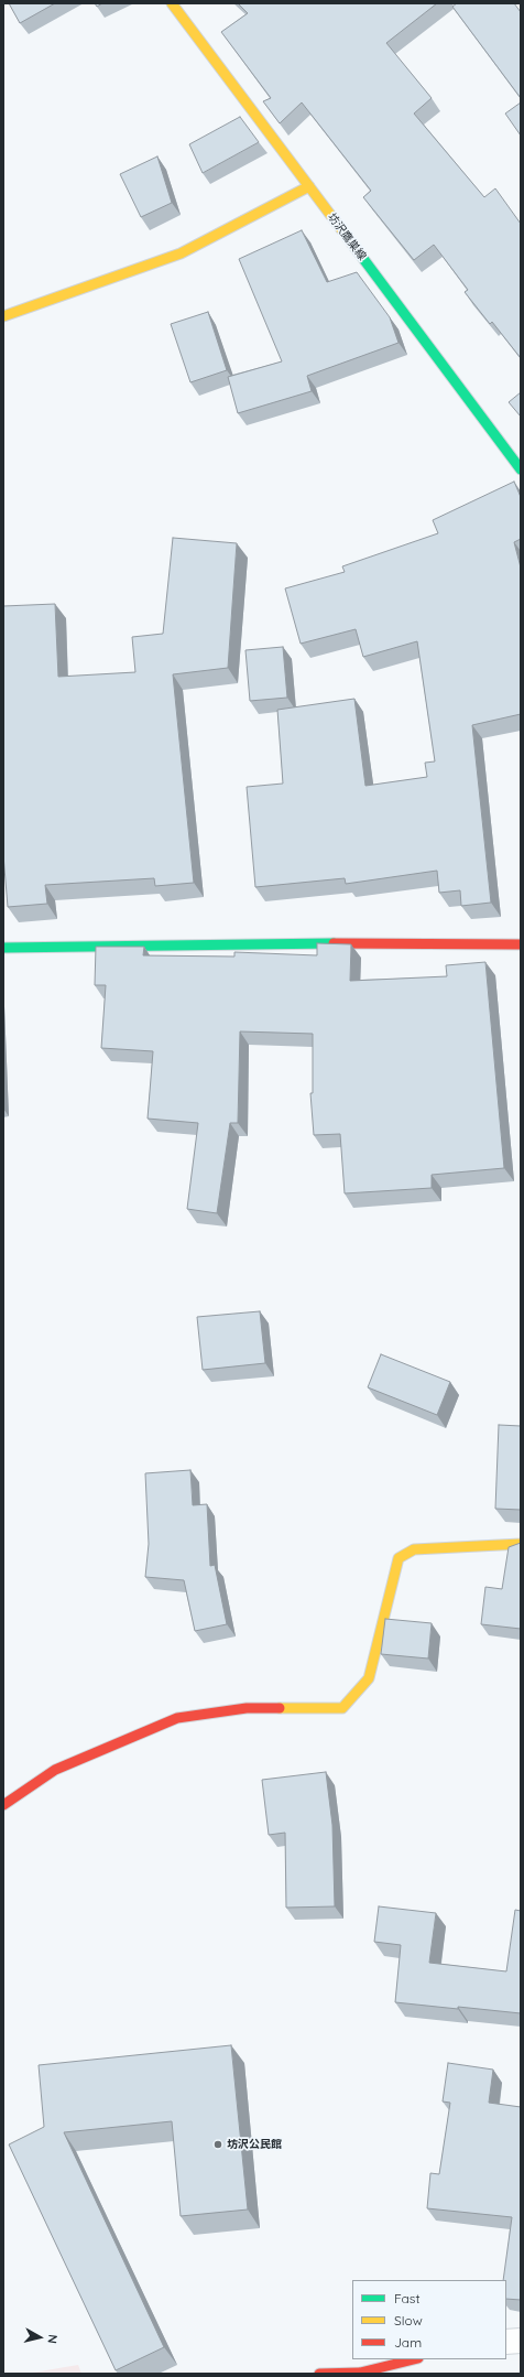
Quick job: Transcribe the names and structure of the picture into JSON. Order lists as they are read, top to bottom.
{
  "streets": {
    "street": ["坊沢鷹巣線"]
  },
  "places": ["坊沢公民館"],
  "legend": ["Fast", "Slow", "Jam"],
  "north": "right"
}
